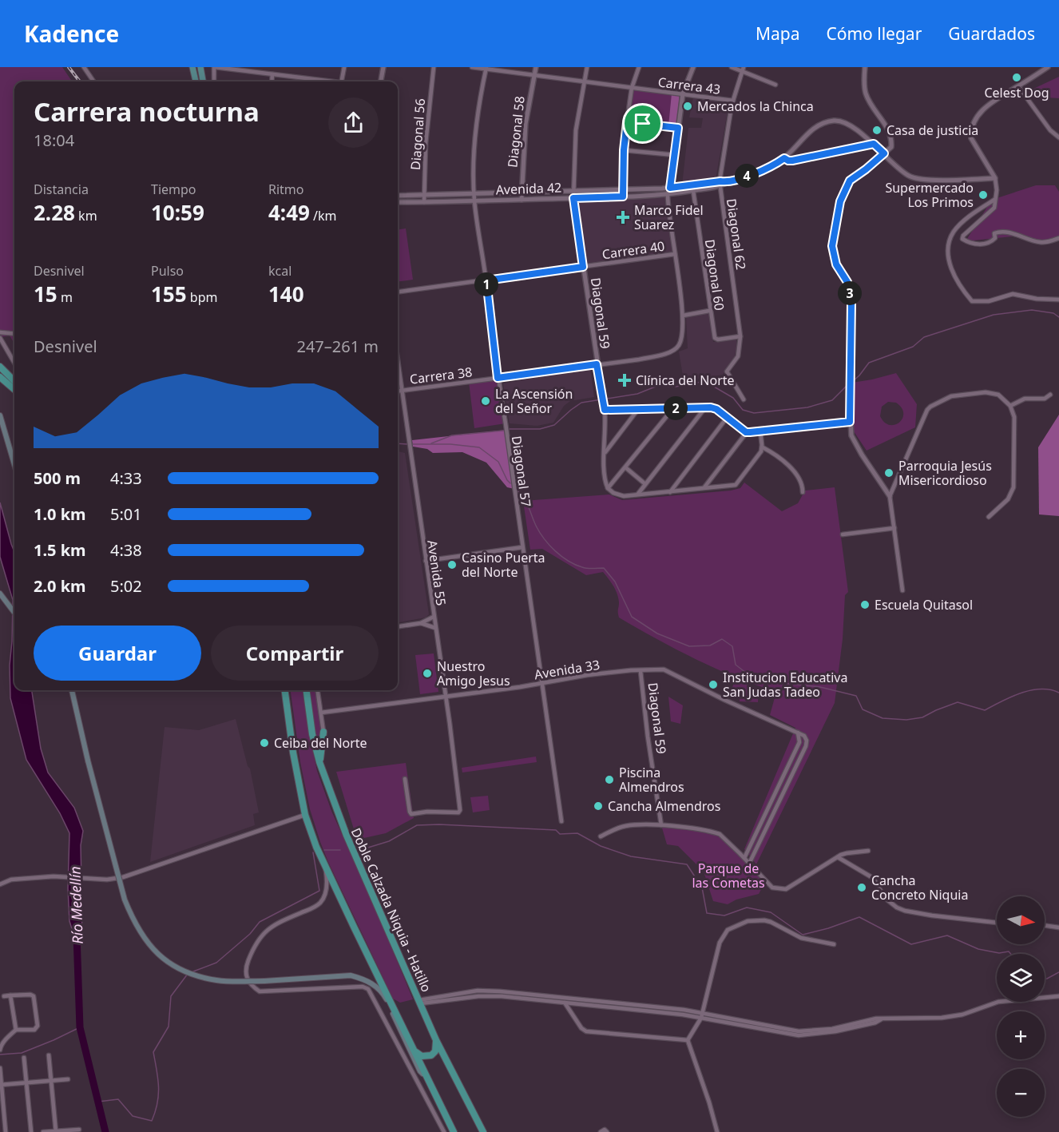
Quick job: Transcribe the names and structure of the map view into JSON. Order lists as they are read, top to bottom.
{
  "streets": {
    "highway": ["Doble Calzada Niquia - Hatillo"],
    "street": [
      "Carrera 43",
      "Diagonal 58",
      "Diagonal 56",
      "Avenida 42",
      "Diagonal 62",
      "Carrera 40",
      "Diagonal 60",
      "Diagonal 59",
      "Carrera 38",
      "Diagonal 57",
      "Avenida 55",
      "Avenida 33"
    ]
  },
  "crossings": [
    ["Carrera 43", "Diagonal 58"],
    ["Carrera 43", "Diagonal 62"],
    ["Carrera 43", "Diagonal 59"],
    ["Carrera 43", "Diagonal 57"],
    ["Diagonal 58", "Avenida 42"],
    ["Diagonal 56", "Avenida 42"],
    ["Avenida 42", "Diagonal 62"],
    ["Avenida 42", "Diagonal 60"],
    ["Avenida 42", "Diagonal 59"],
    ["Avenida 42", "Diagonal 57"],
    ["Diagonal 62", "Diagonal 60"],
    ["Carrera 40", "Diagonal 59"],
    ["Carrera 40", "Diagonal 57"],
    ["Diagonal 59", "Carrera 38"],
    ["Diagonal 59", "Avenida 33"],
    ["Carrera 38", "Diagonal 57"],
    ["Carrera 38", "Avenida 55"],
    ["Diagonal 57", "Avenida 33"],
    ["Avenida 55", "Avenida 33"]
  ],
  "water": ["Río Medellín"],
  "parks": ["Parque de las Cometas"],
  "places": {
    "other": [
      "Celest Dog",
      "Mercados la Chinca",
      "Casa de justicia",
      "Supermercado Los Primos",
      "La Ascensión del Señor",
      "Parroquia Jesús Misericordioso",
      "Casino Puerta del Norte",
      "Escuela Quitasol",
      "Nuestro Amigo Jesus",
      "Institucion Educativa San Judas Tadeo",
      "Ceiba del Norte",
      "Piscina Almendros",
      "Cancha Almendros",
      "Cancha Concreto Niquia"
    ],
    "health": ["Marco Fidel Suarez", "Clínica del Norte"]
  },
  "north": "right",
  "page": {
    "header": "Kadence",
    "nav": ["Mapa", "Cómo llegar", "Guardados"],
    "heading": ["Carrera nocturna", "18:04"],
    "stats": [
      ["Distancia", "2.28 km"],
      ["Tiempo", "10:59"],
      ["Ritmo", "4:49 /km"],
      ["Desnivel", "15 m"],
      ["Pulso", "155 bpm"],
      ["kcal", "140"]
    ],
    "pins": [
      "4",
      "1",
      "3",
      "2"
    ],
    "chart": ["Desnivel", "247–261 m"],
    "list": [
      {
        "name": "500 m",
        "note": "4:33"
      },
      {
        "name": "1.0 km",
        "note": "5:01"
      },
      {
        "name": "1.5 km",
        "note": "4:38"
      },
      {
        "name": "2.0 km",
        "note": "5:02"
      }
    ],
    "buttons": ["Guardar", "Compartir"],
    "map_buttons": ["+", "−"]
  }
}
